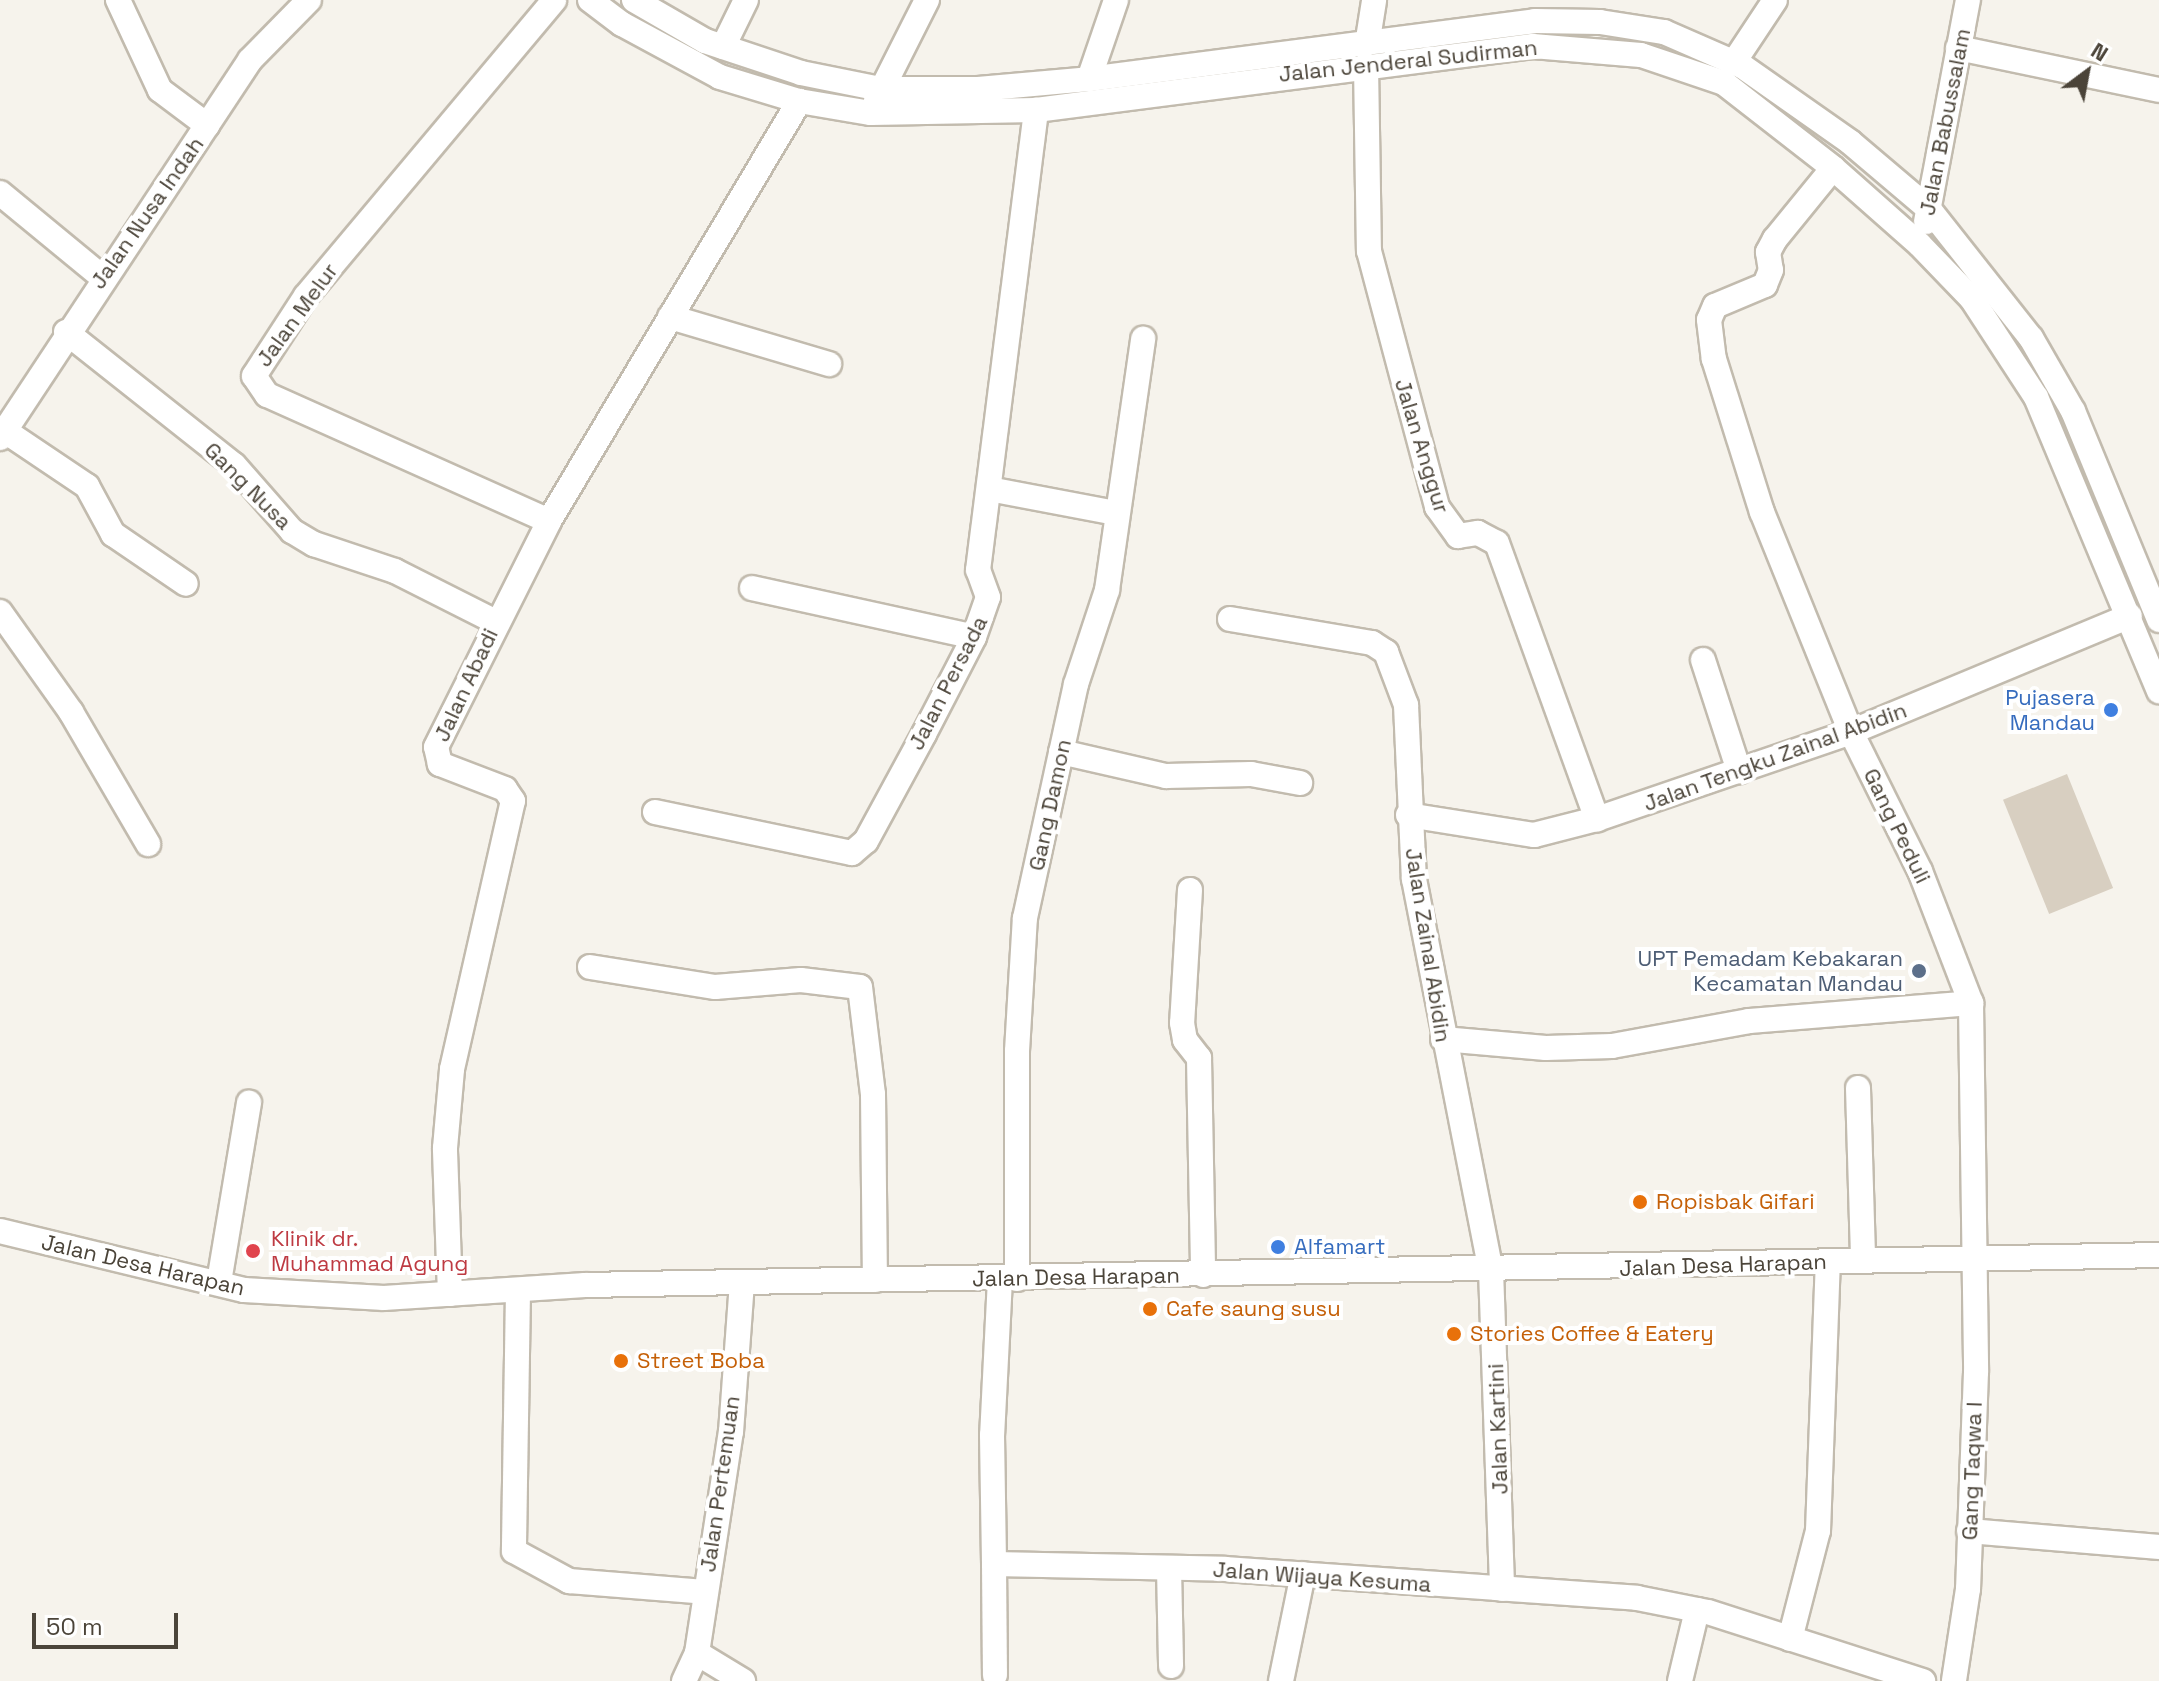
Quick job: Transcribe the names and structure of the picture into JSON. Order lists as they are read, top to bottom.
{
  "streets": {
    "street": [
      "Jalan Jenderal Sudirman",
      "Jalan Babussalam",
      "Jalan Nusa Indah",
      "Jalan Melur",
      "Jalan Anggur",
      "Gang Nusa",
      "Jalan Persada",
      "Jalan Abadi",
      "Jalan Tengku Zainal Abidin",
      "Gang Damon",
      "Gang Peduli",
      "Jalan Zainal Abidin",
      "Jalan Desa Harapan",
      "Jalan Kartini",
      "Gang Taqwa I",
      "Jalan Pertemuan",
      "Jalan Wijaya Kesuma"
    ]
  },
  "crossings": [
    ["Jalan Jenderal Sudirman", "Jalan Babussalam"],
    ["Jalan Jenderal Sudirman", "Jalan Anggur"],
    ["Jalan Jenderal Sudirman", "Jalan Persada"],
    ["Jalan Jenderal Sudirman", "Jalan Abadi"],
    ["Jalan Jenderal Sudirman", "Jalan Tengku Zainal Abidin"],
    ["Jalan Jenderal Sudirman", "Gang Peduli"],
    ["Jalan Nusa Indah", "Gang Nusa"],
    ["Jalan Melur", "Jalan Abadi"],
    ["Jalan Anggur", "Jalan Tengku Zainal Abidin"],
    ["Gang Nusa", "Jalan Abadi"],
    ["Jalan Abadi", "Jalan Desa Harapan"],
    ["Jalan Tengku Zainal Abidin", "Gang Peduli"],
    ["Jalan Tengku Zainal Abidin", "Jalan Zainal Abidin"],
    ["Gang Damon", "Jalan Desa Harapan"],
    ["Gang Peduli", "Jalan Desa Harapan"],
    ["Gang Peduli", "Gang Taqwa I"],
    ["Jalan Zainal Abidin", "Jalan Desa Harapan"],
    ["Jalan Zainal Abidin", "Jalan Kartini"],
    ["Jalan Desa Harapan", "Jalan Kartini"],
    ["Jalan Desa Harapan", "Gang Taqwa I"],
    ["Jalan Desa Harapan", "Jalan Pertemuan"],
    ["Jalan Kartini", "Jalan Wijaya Kesuma"]
  ],
  "places": [
    "Pujasera Mandau",
    "UPT Pemadam Kebakaran Kecamatan Mandau",
    "Ropisbak Gifari",
    "Alfamart",
    "Klinik dr. Muhammad Agung",
    "Cafe saung susu",
    "Stories Coffee & Eatery",
    "Street Boba"
  ],
  "scale_bar": "50 m",
  "north": "top right"
}
